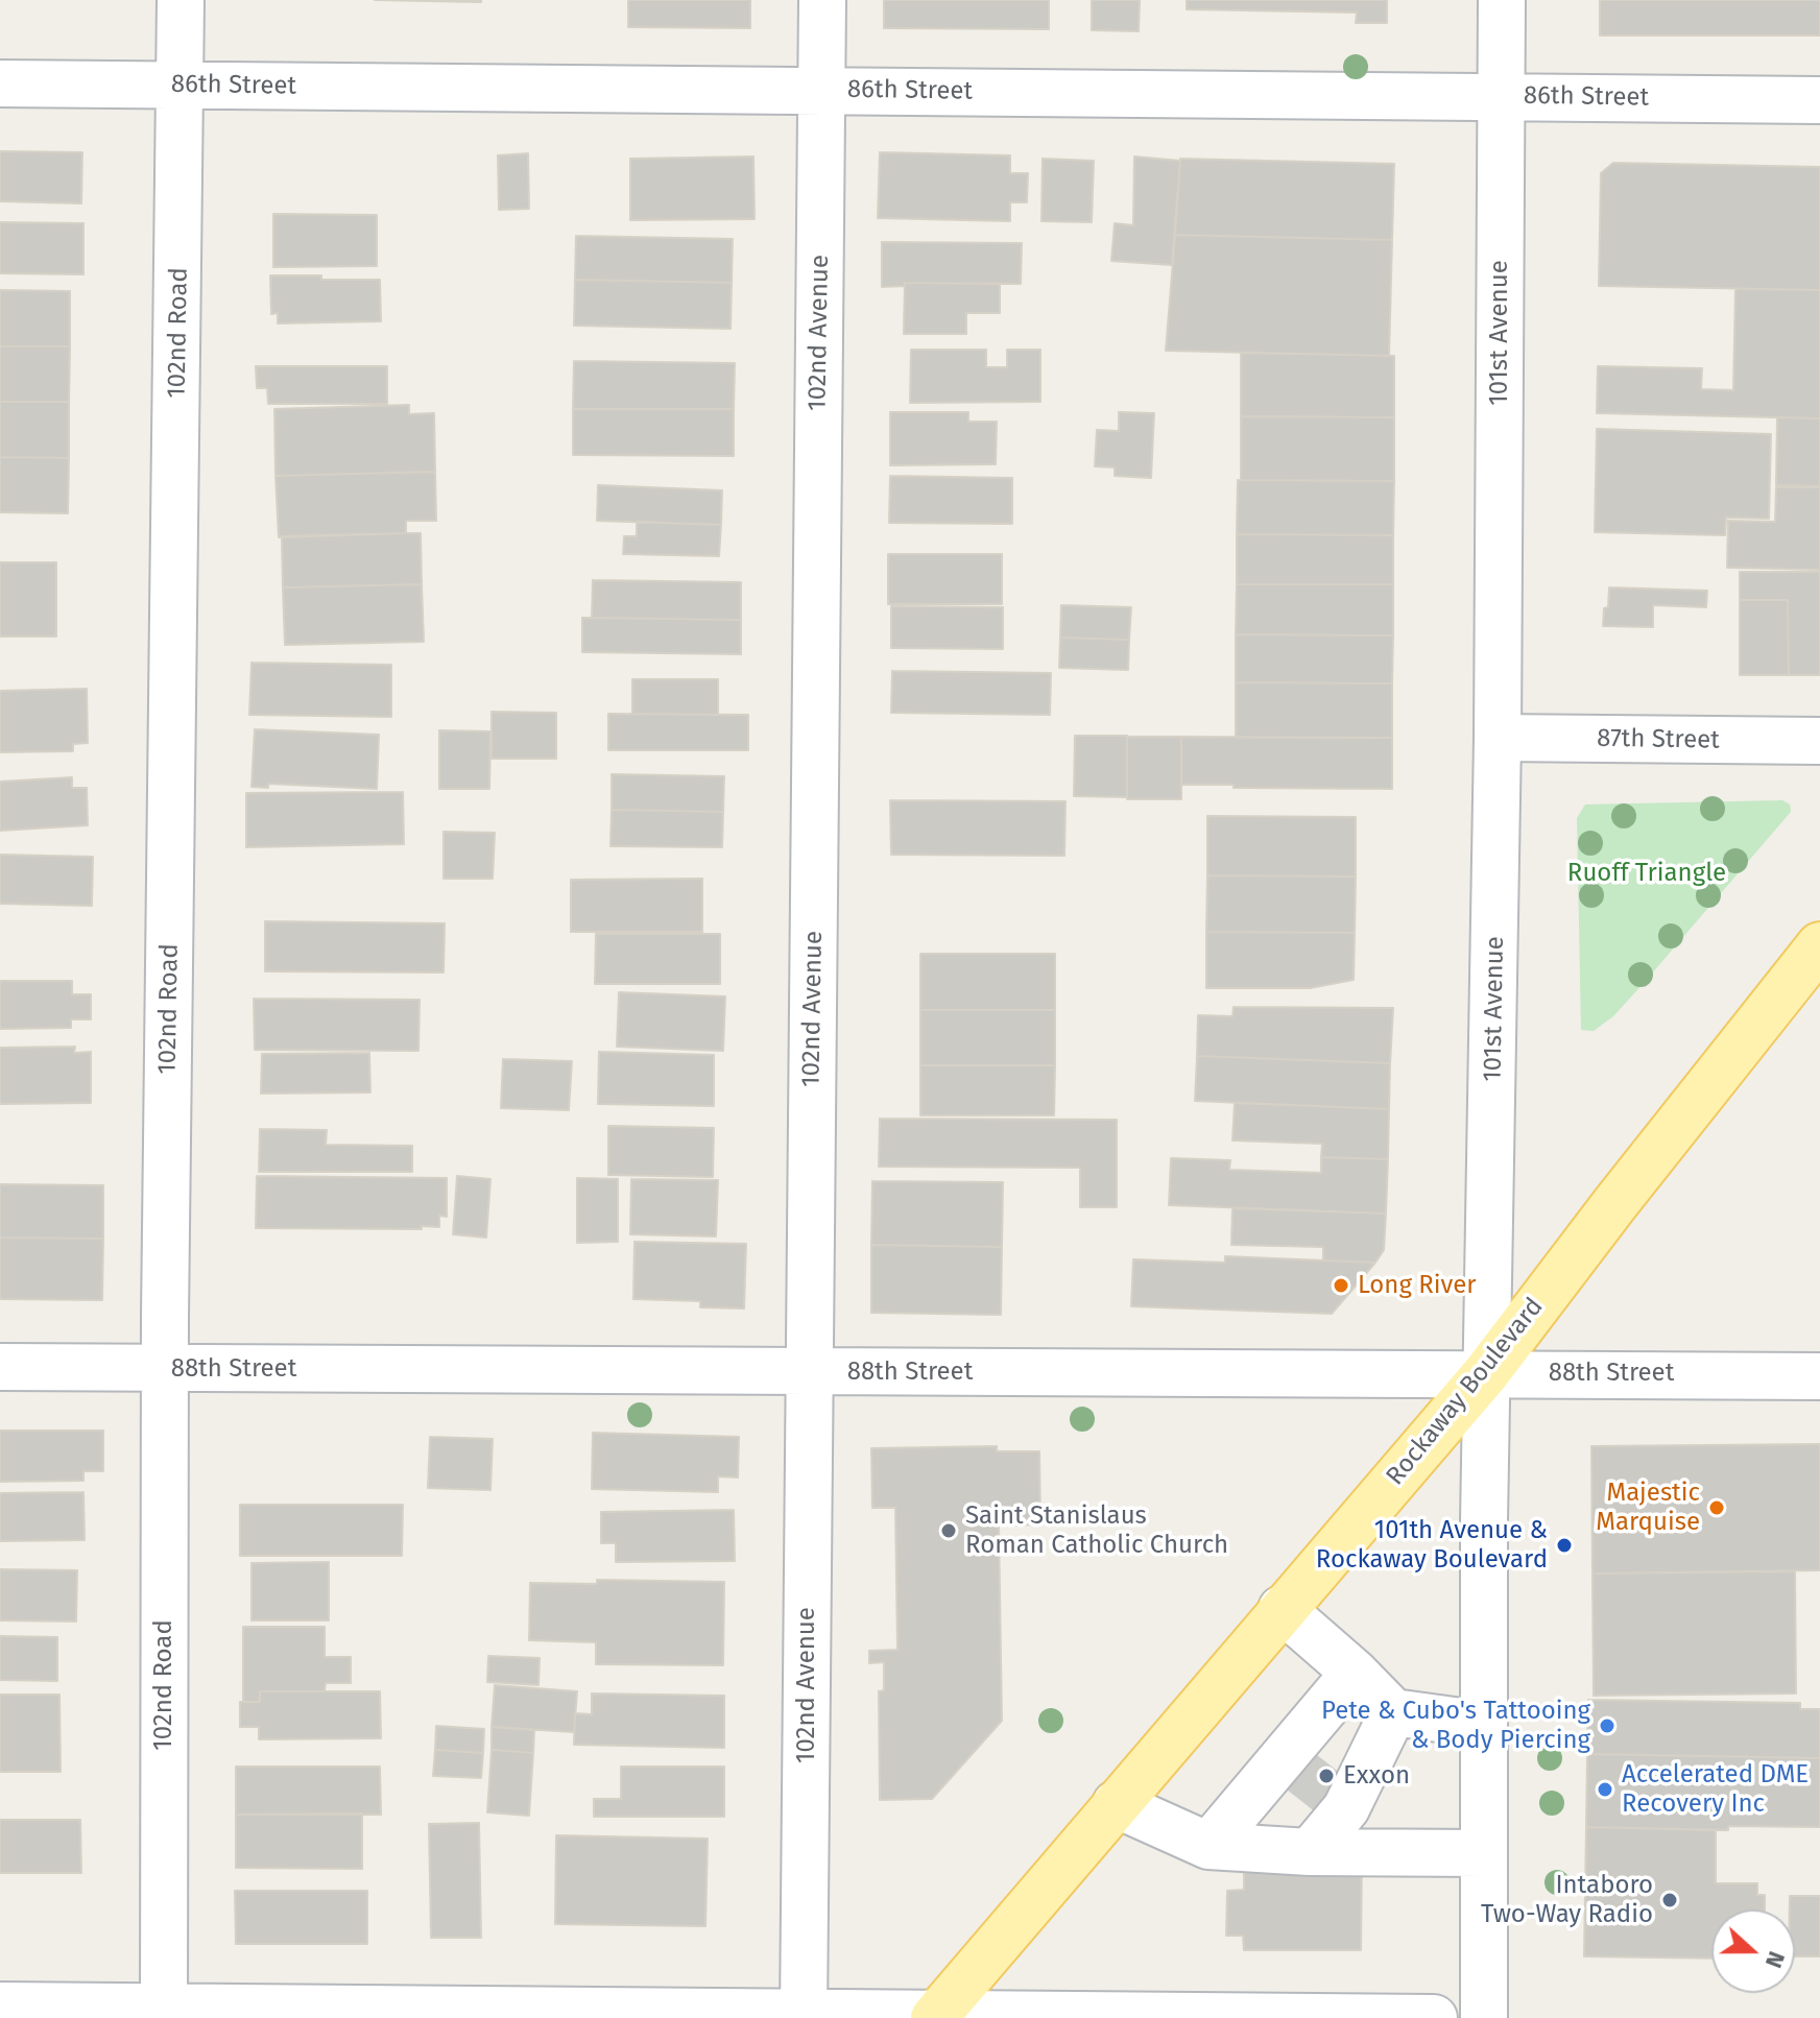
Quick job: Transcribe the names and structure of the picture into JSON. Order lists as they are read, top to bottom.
{
  "streets": {
    "main road": ["Rockaway Boulevard"],
    "street": [
      "86th Street",
      "102nd Road",
      "102nd Avenue",
      "101st Avenue",
      "87th Street",
      "88th Street"
    ]
  },
  "crossings": [
    ["86th Street", "102nd Road"],
    ["86th Street", "102nd Avenue"],
    ["86th Street", "101st Avenue"],
    ["102nd Road", "88th Street"],
    ["102nd Avenue", "88th Street"],
    ["101st Avenue", "87th Street"],
    ["101st Avenue", "88th Street"],
    ["101st Avenue", "Rockaway Boulevard"],
    ["88th Street", "Rockaway Boulevard"]
  ],
  "parks": ["Ruoff Triangle"],
  "places": [
    "Long River",
    "Majestic Marquise",
    "Saint Stanislaus Roman Catholic Church",
    "101th Avenue & Rockaway Boulevard",
    "Pete & Cubo's Tattooing & Body Piercing",
    "Exxon",
    "Accelerated DME Recovery Inc",
    "Intaboro Two-Way Radio"
  ],
  "north": "right"
}
